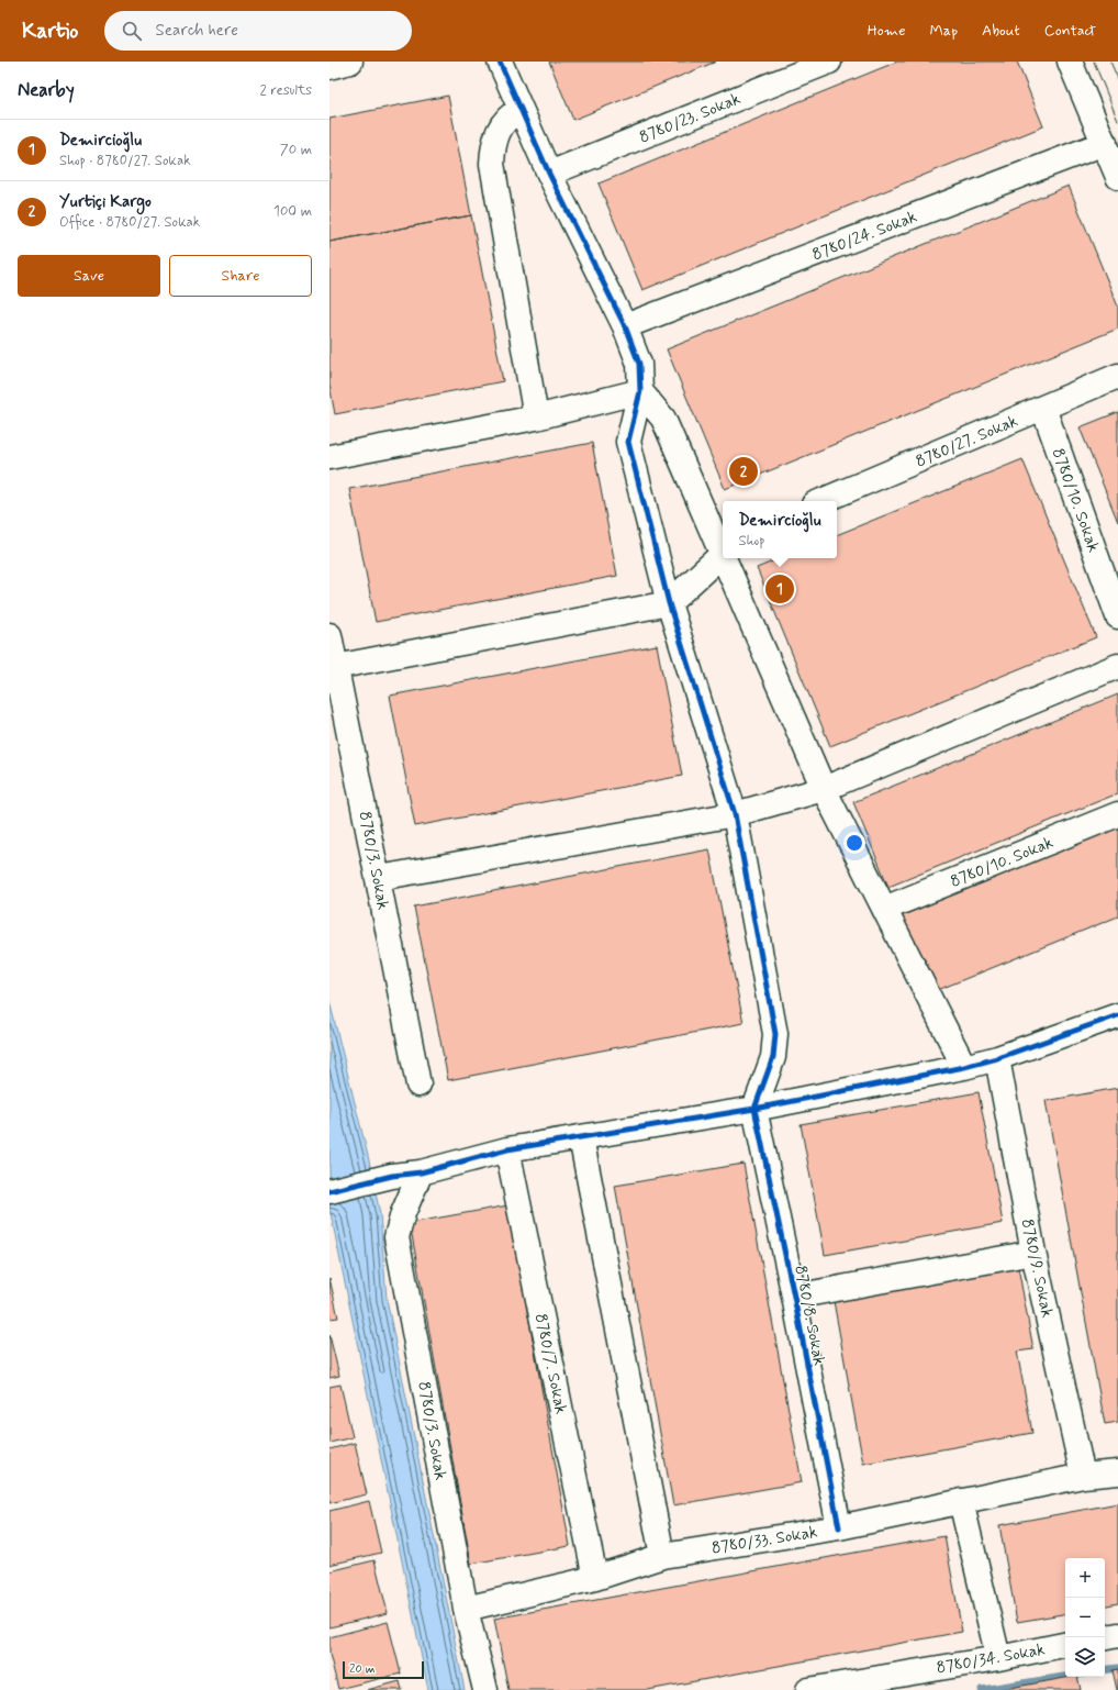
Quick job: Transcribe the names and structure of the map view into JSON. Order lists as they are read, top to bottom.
{
  "streets": {
    "street": [
      "8780/23. Sokak",
      "8780/24. Sokak",
      "8780/27. Sokak",
      "8780/10. Sokak",
      "8780/3. Sokak",
      "8780/9. Sokak",
      "8780/8. Sokak",
      "8780/7. Sokak",
      "8780/33. Sokak",
      "8780/34. Sokak"
    ]
  },
  "crossings": [
    ["8780/27. Sokak", "8780/10. Sokak"],
    ["8780/3. Sokak", "8780/33. Sokak"],
    ["8780/9. Sokak", "8780/33. Sokak"],
    ["8780/8. Sokak", "8780/33. Sokak"],
    ["8780/7. Sokak", "8780/33. Sokak"]
  ],
  "scale_bar": "20 m",
  "page": {
    "header": "Kartio",
    "search": "Search here",
    "nav": [
      "Home",
      "Map",
      "About",
      "Contact"
    ],
    "heading": ["Nearby", "2 results"],
    "list": [
      {
        "mark": "1",
        "name": "Demircioğlu",
        "note": "Shop · 8780/27. Sokak",
        "value": "70 m"
      },
      {
        "mark": "2",
        "name": "Yurtiçi Kargo",
        "note": "Office · 8780/27. Sokak",
        "value": "100 m"
      }
    ],
    "buttons": ["Save", "Share"],
    "pins": ["2", "1"],
    "popup": ["Demircioğlu", "Shop"],
    "map_buttons": ["+", "−"],
    "scale": "20 m"
  }
}
